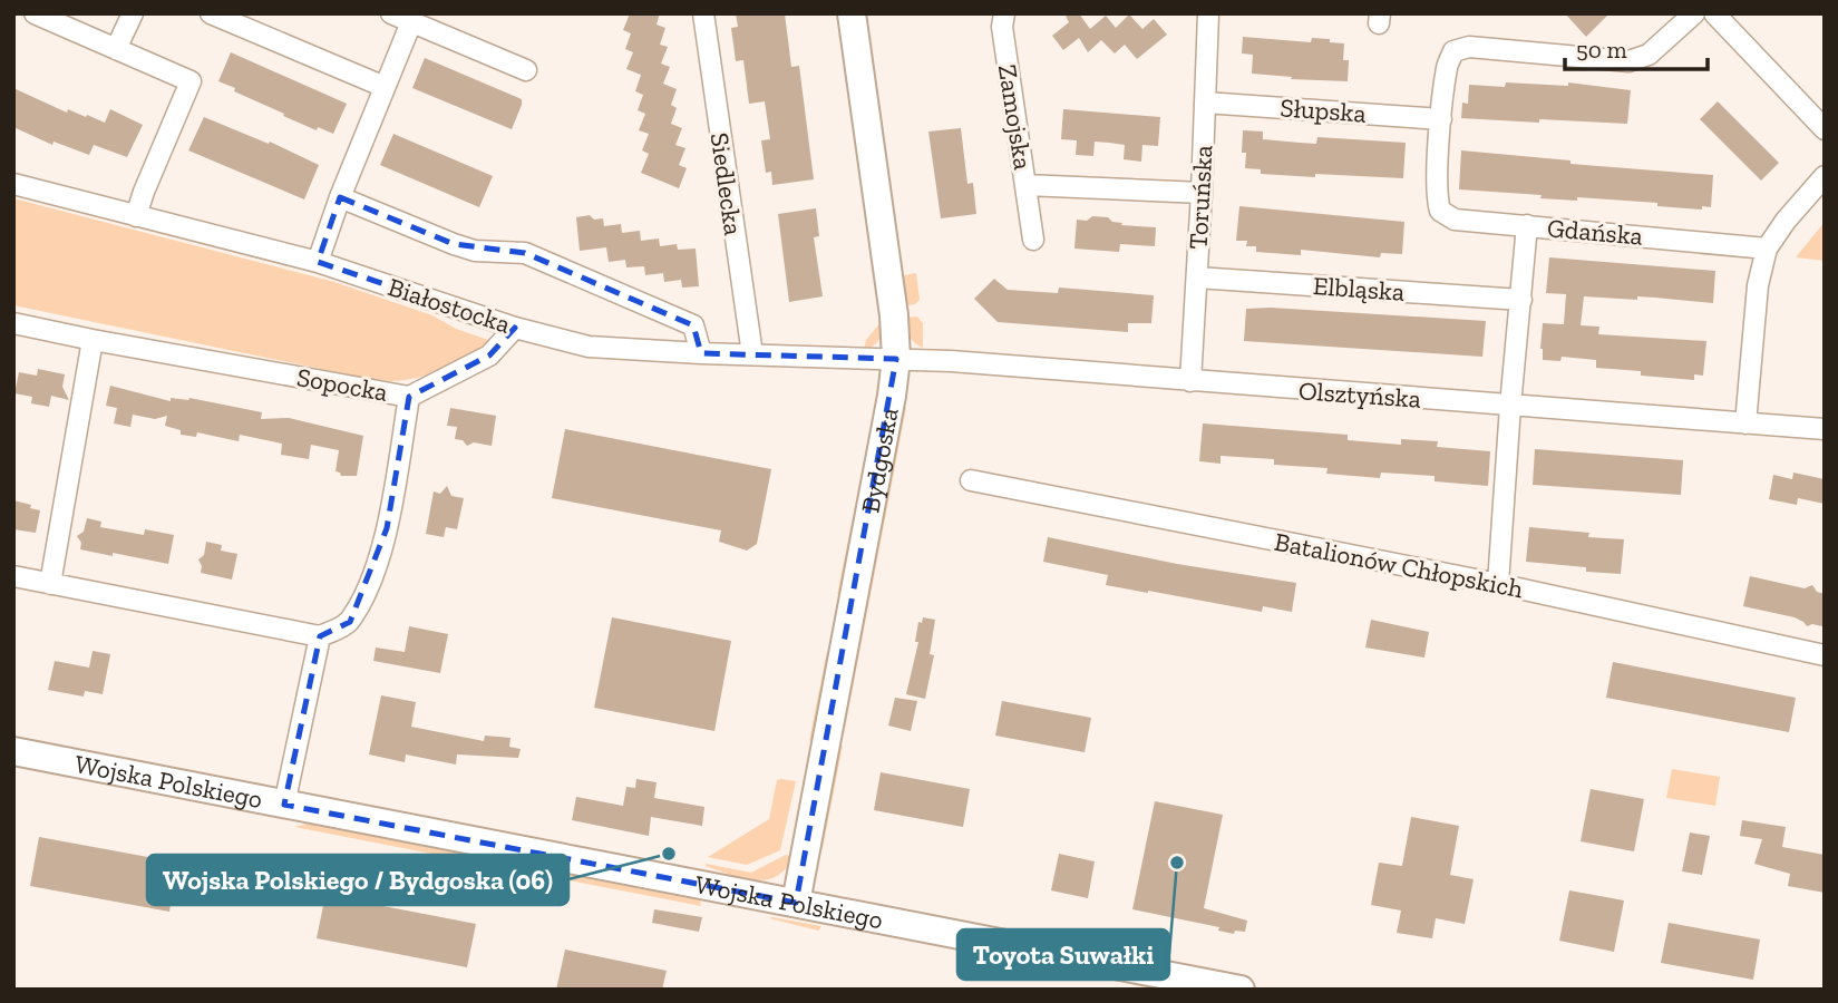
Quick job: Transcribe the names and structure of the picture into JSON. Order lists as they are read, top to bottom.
{
  "streets": {
    "street": [
      "Słupska",
      "Zamojska",
      "Siedlecka",
      "Toruńska",
      "Gdańska",
      "Elbląska",
      "Białostocka",
      "Sopocka",
      "Olsztyńska",
      "Bydgoska",
      "Batalionów Chłopskich",
      "Wojska Polskiego"
    ]
  },
  "crossings": [
    ["Słupska", "Toruńska"],
    ["Słupska", "Gdańska"],
    ["Zamojska", "Toruńska"],
    ["Siedlecka", "Białostocka"],
    ["Toruńska", "Elbląska"],
    ["Toruńska", "Olsztyńska"],
    ["Białostocka", "Olsztyńska"],
    ["Białostocka", "Bydgoska"],
    ["Olsztyńska", "Bydgoska"],
    ["Bydgoska", "Wojska Polskiego"]
  ],
  "places": ["Wojska Polskiego / Bydgoska (06)", "Toyota Suwałki"],
  "scale_bar": "50 m"
}
